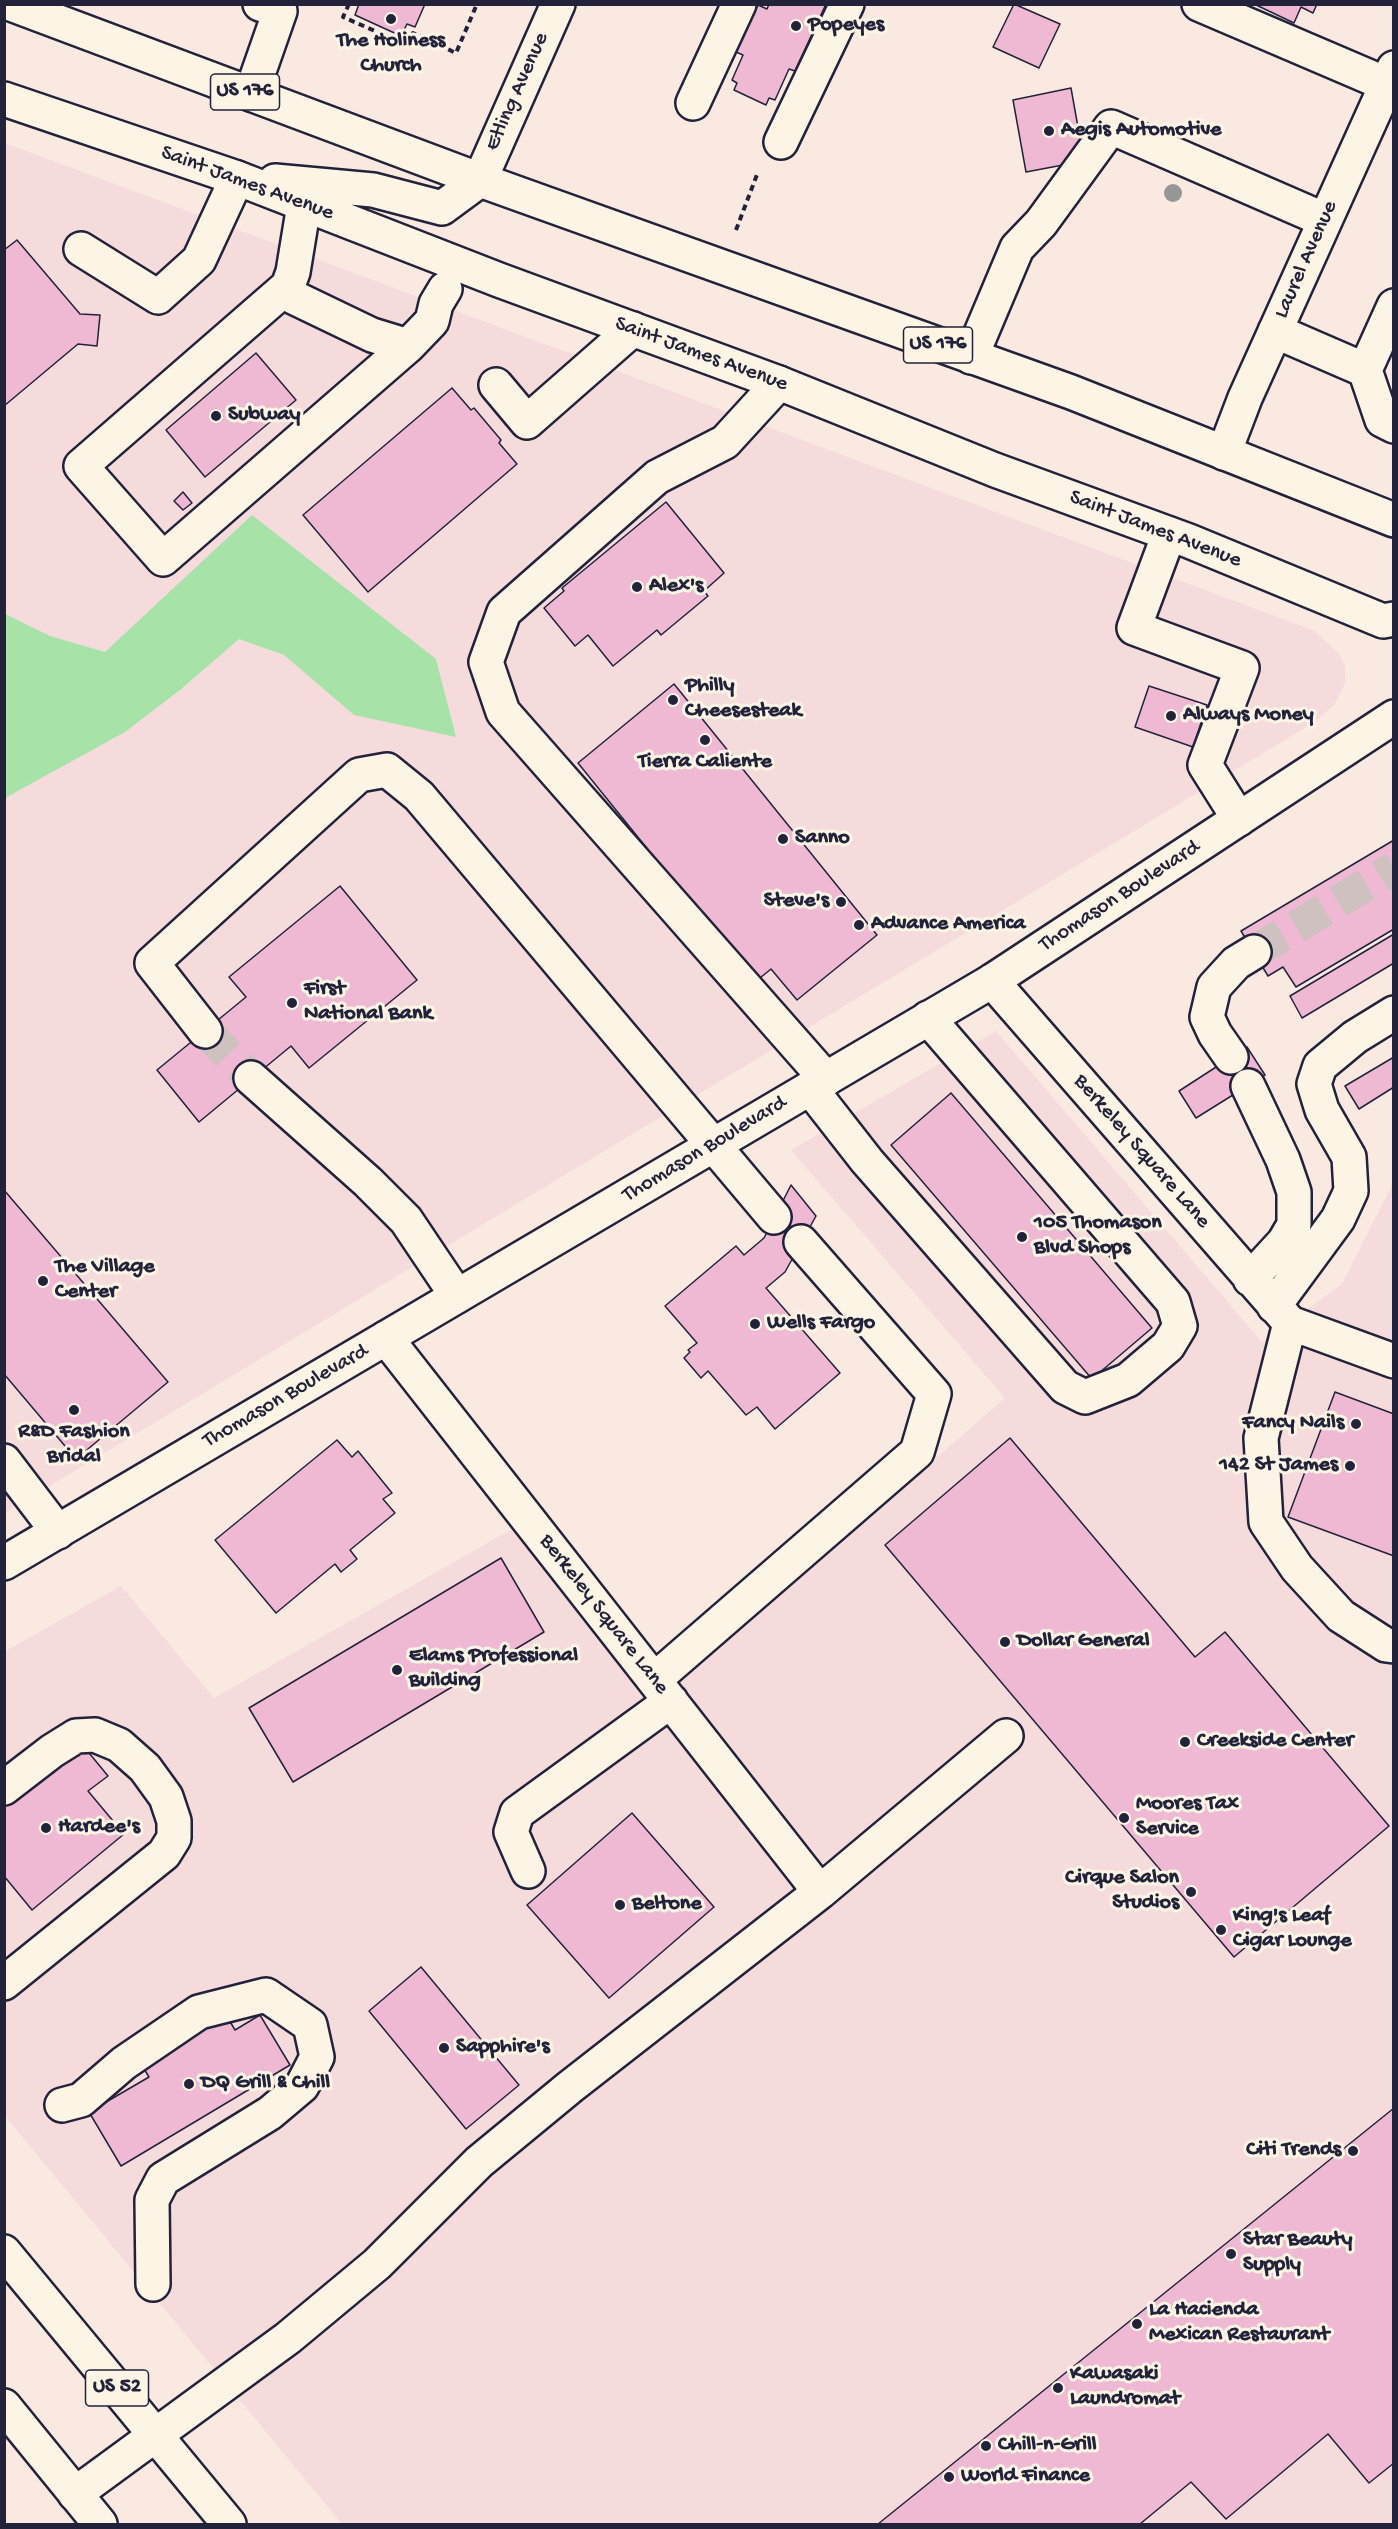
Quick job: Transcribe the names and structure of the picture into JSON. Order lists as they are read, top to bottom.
{
  "streets": {
    "main road": [
      "US 176",
      "Etling Avenue",
      "Saint James Avenue",
      "Laurel Avenue",
      "Thomason Boulevard",
      "Berkeley Square Lane",
      "US 52"
    ]
  },
  "crossings": [
    ["US 176", "Etling Avenue"],
    ["US 176", "Laurel Avenue"],
    ["Thomason Boulevard", "Berkeley Square Lane"]
  ],
  "places": [
    "The Holiness Church",
    "Popeyes",
    "Aegis Automotive",
    "Subway",
    "Alex's",
    "Philly Cheesesteak",
    "Always Money",
    "Tierra Caliente",
    "Sanno",
    "Steve's",
    "Advance America",
    "First National Bank",
    "105 Thomason Blvd Shops",
    "The Village Center",
    "Wells Fargo",
    "R&D Fashion Bridal",
    "Fancy Nails",
    "142 St James",
    "Dollar General",
    "Elams Professional Building",
    "Creekside Center",
    "Moores Tax Service",
    "Hardee's",
    "Cirque Salon Studios",
    "Beltone",
    "King's Leaf Cigar Lounge",
    "Sapphire's",
    "DQ Grill & Chill",
    "Citi Trends",
    "Star Beauty Supply",
    "La Hacienda Mexican Restaurant",
    "Kawasaki Laundromat",
    "Chill-n-Grill",
    "World Finance"
  ]
}
